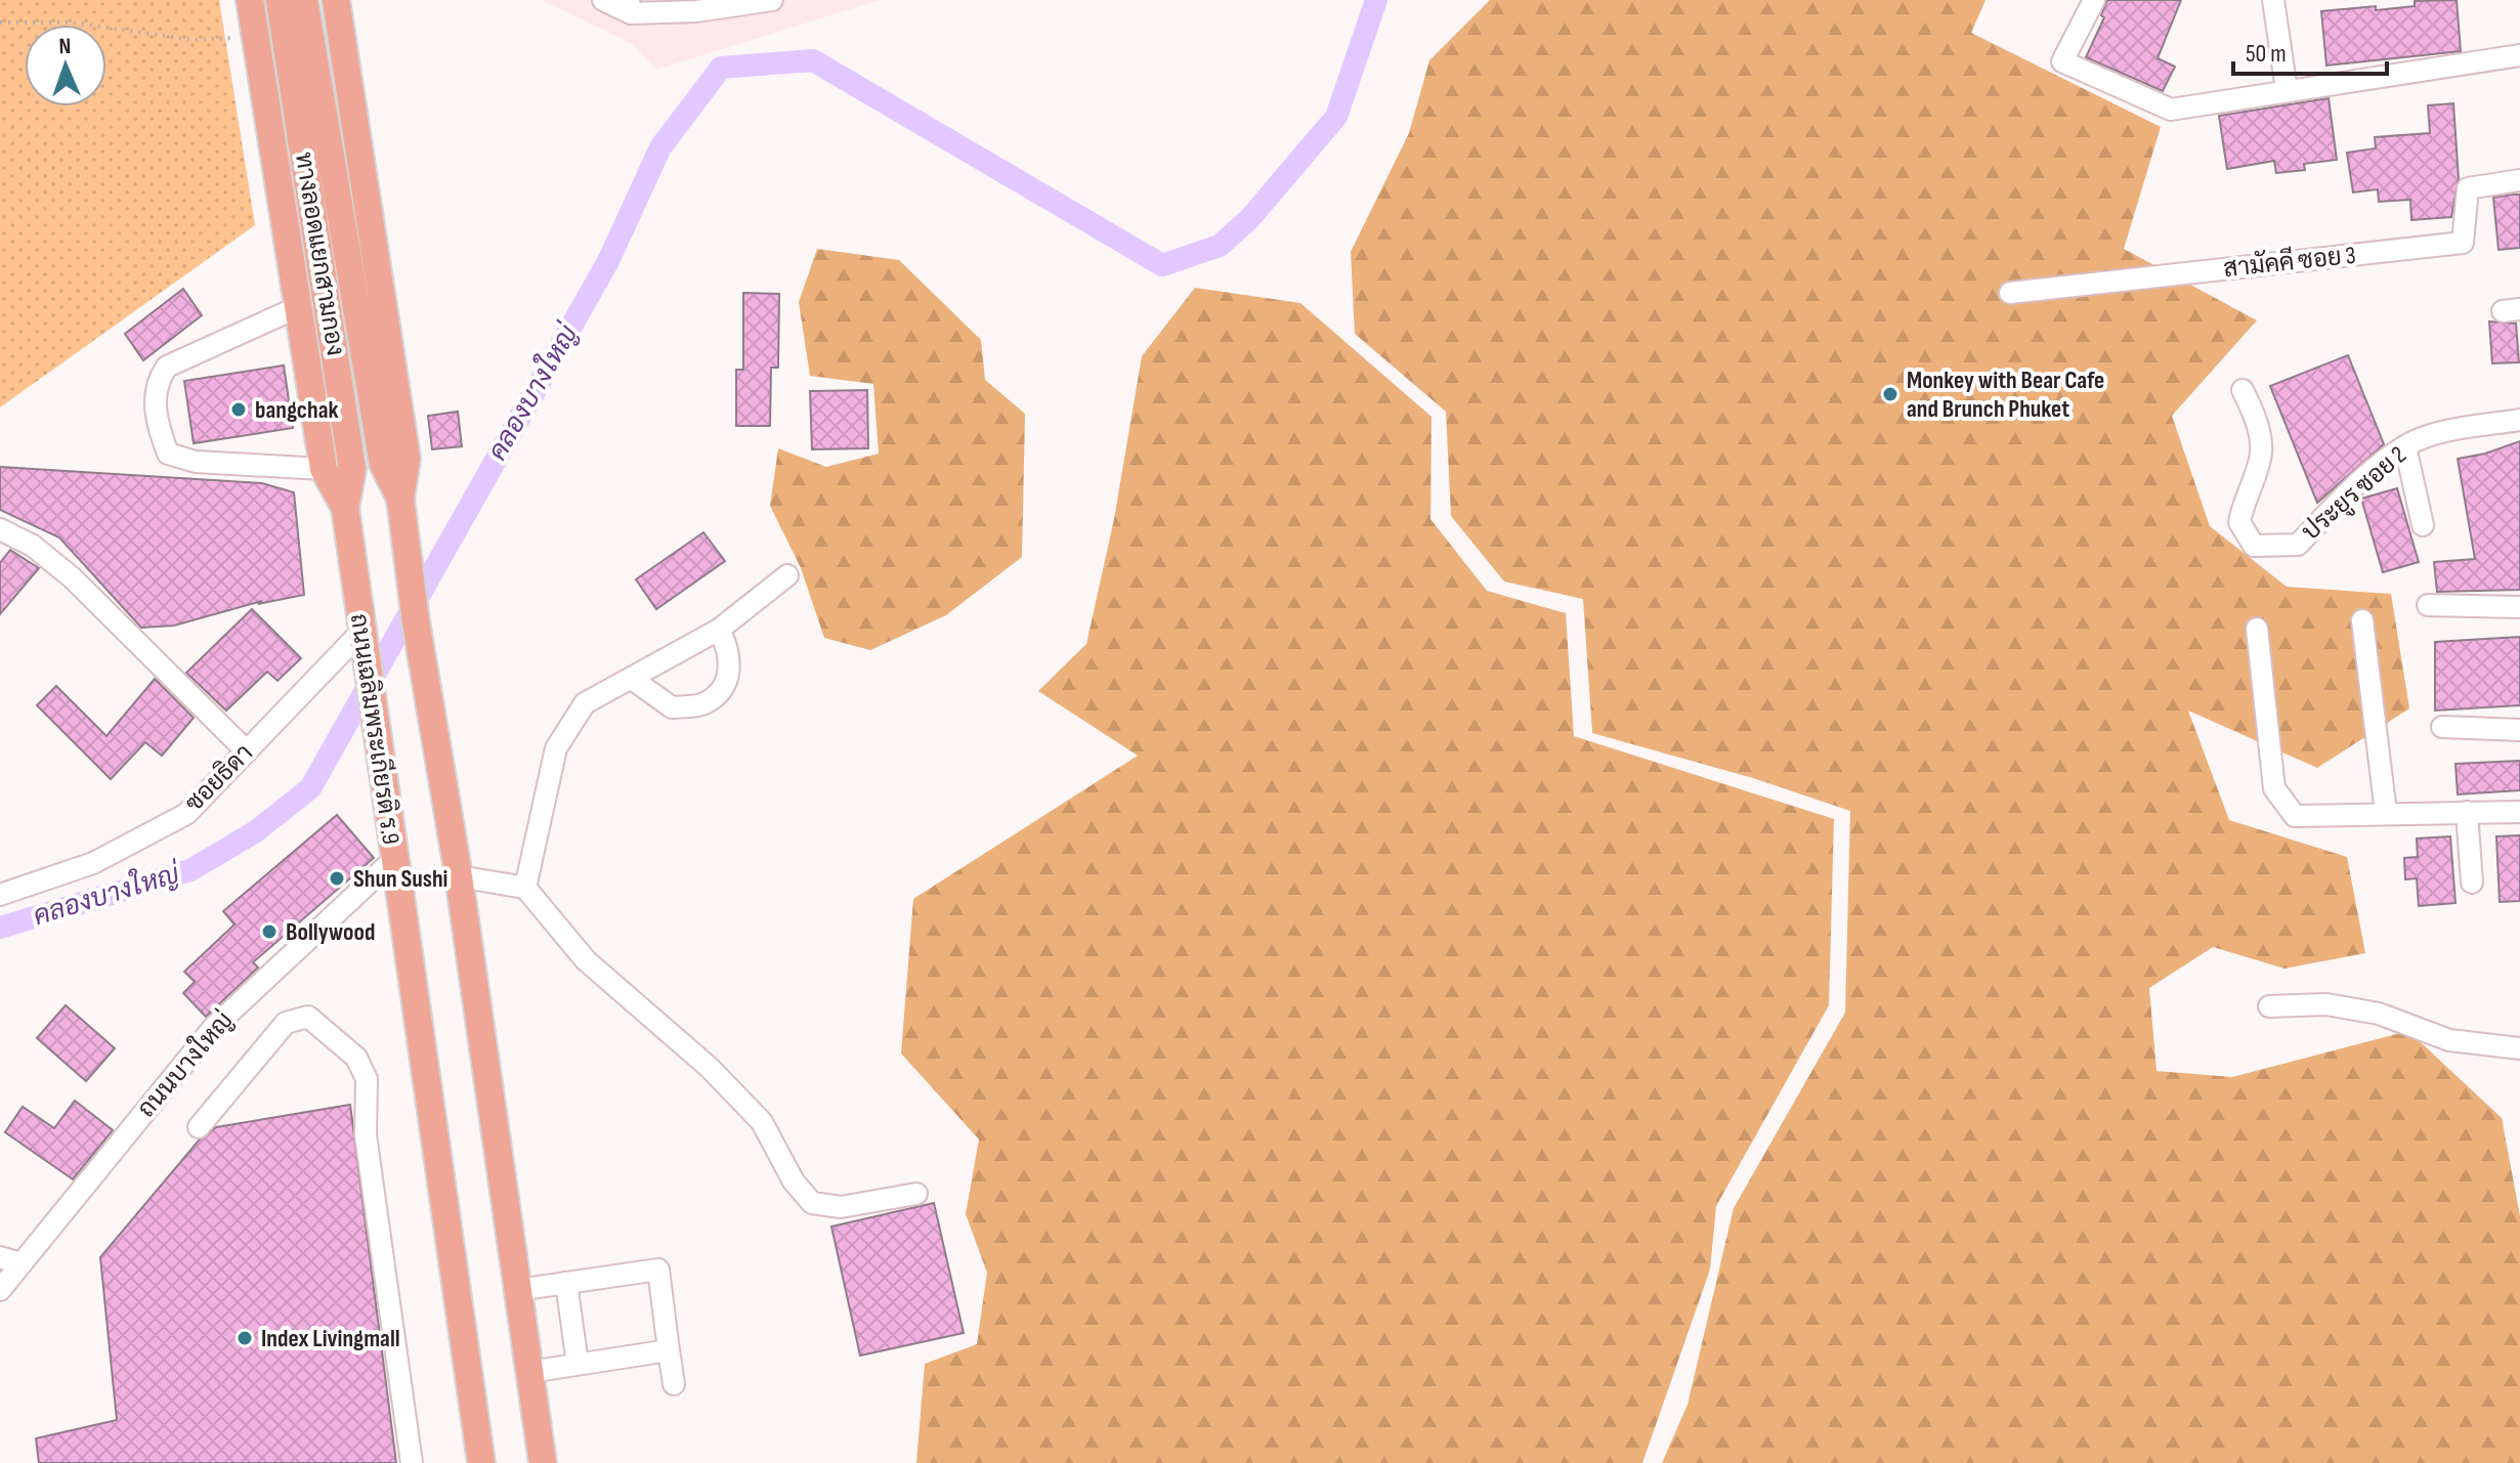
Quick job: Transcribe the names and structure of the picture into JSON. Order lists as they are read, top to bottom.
{
  "streets": {
    "main road": ["ทางลอดแยกสามกอง", "ถนนเฉลิมพระเกียรติ ร.9"],
    "street": [
      "สามัคคี ซอย 3",
      "ประยูร ซอย 2",
      "ซอยธิดา",
      "ถนนบางใหญ่"
    ]
  },
  "crossings": [
    ["ทางลอดแยกสามกอง", "ถนนเฉลิมพระเกียรติ ร.9"],
    ["ถนนเฉลิมพระเกียรติ ร.9", "ซอยธิดา"],
    ["ถนนเฉลิมพระเกียรติ ร.9", "ถนนบางใหญ่"]
  ],
  "water": ["คลองบางใหญ่"],
  "places": [
    "Monkey with Bear Cafe and Brunch Phuket",
    "bangchak",
    "Shun Sushi",
    "Bollywood",
    "Index Livingmall"
  ],
  "scale_bar": "50 m",
  "north": "top"
}
